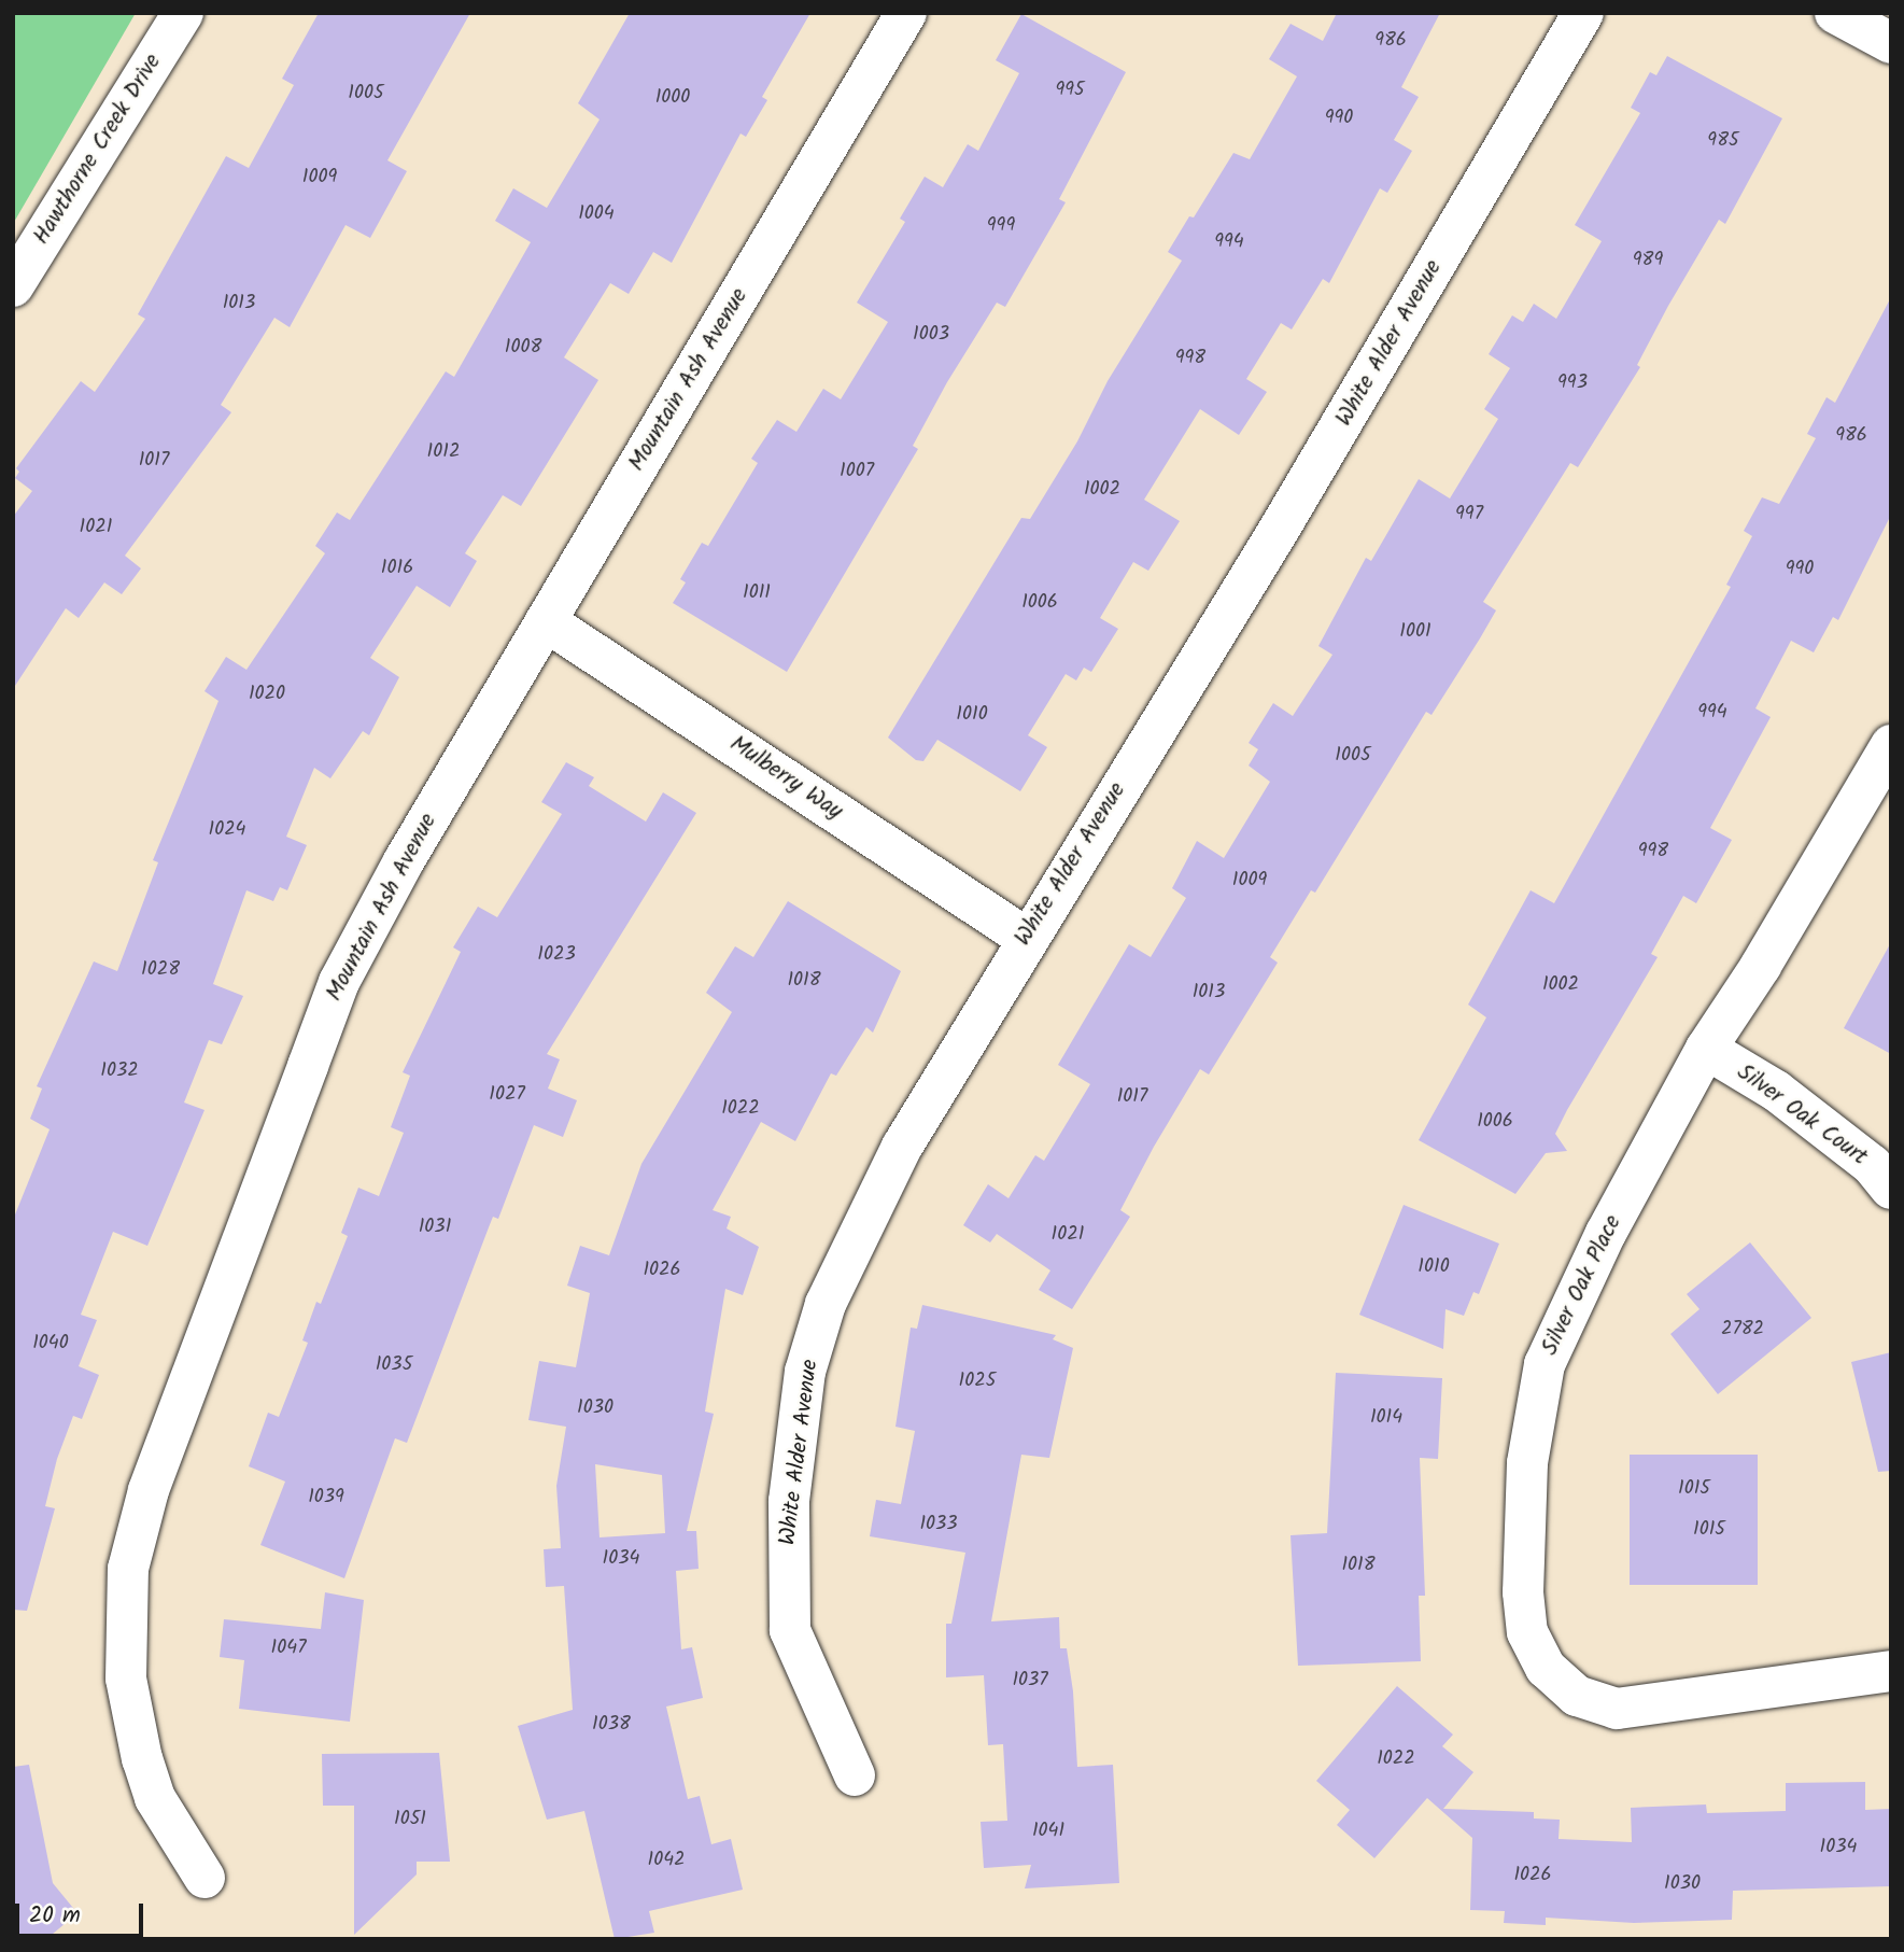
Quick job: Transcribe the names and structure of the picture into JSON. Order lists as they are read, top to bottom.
{
  "streets": {
    "street": [
      "Hawthorne Creek Drive",
      "White Alder Avenue",
      "Mountain Ash Avenue",
      "Mulberry Way",
      "Silver Oak Court",
      "Silver Oak Place"
    ]
  },
  "crossings": [
    ["White Alder Avenue", "Mulberry Way"],
    ["Mountain Ash Avenue", "Mulberry Way"],
    ["Silver Oak Court", "Silver Oak Place"]
  ],
  "house_numbers": [
    "986",
    "995",
    "1005",
    "1000",
    "990",
    "985",
    "1009",
    "1004",
    "999",
    "994",
    "989",
    "1013",
    "1003",
    "1008",
    "998",
    "993",
    "986",
    "1012",
    "1017",
    "1007",
    "1002",
    "997",
    "1021",
    "1016",
    "990",
    "1011",
    "1006",
    "1001",
    "1020",
    "994",
    "1010",
    "1005",
    "1024",
    "998",
    "1009",
    "1023",
    "1028",
    "1018",
    "1002",
    "1013",
    "1032",
    "1027",
    "1017",
    "1022",
    "1006",
    "1031",
    "1021",
    "1010",
    "1026",
    "2782",
    "1040",
    "1035",
    "1025",
    "1030",
    "1014",
    "1015",
    "1039",
    "1033",
    "1015",
    "1034",
    "1018",
    "1047",
    "1037",
    "1038",
    "1022",
    "1051",
    "1041",
    "1034",
    "1042",
    "1026",
    "1030"
  ],
  "scale_bar": "20 m"
}
